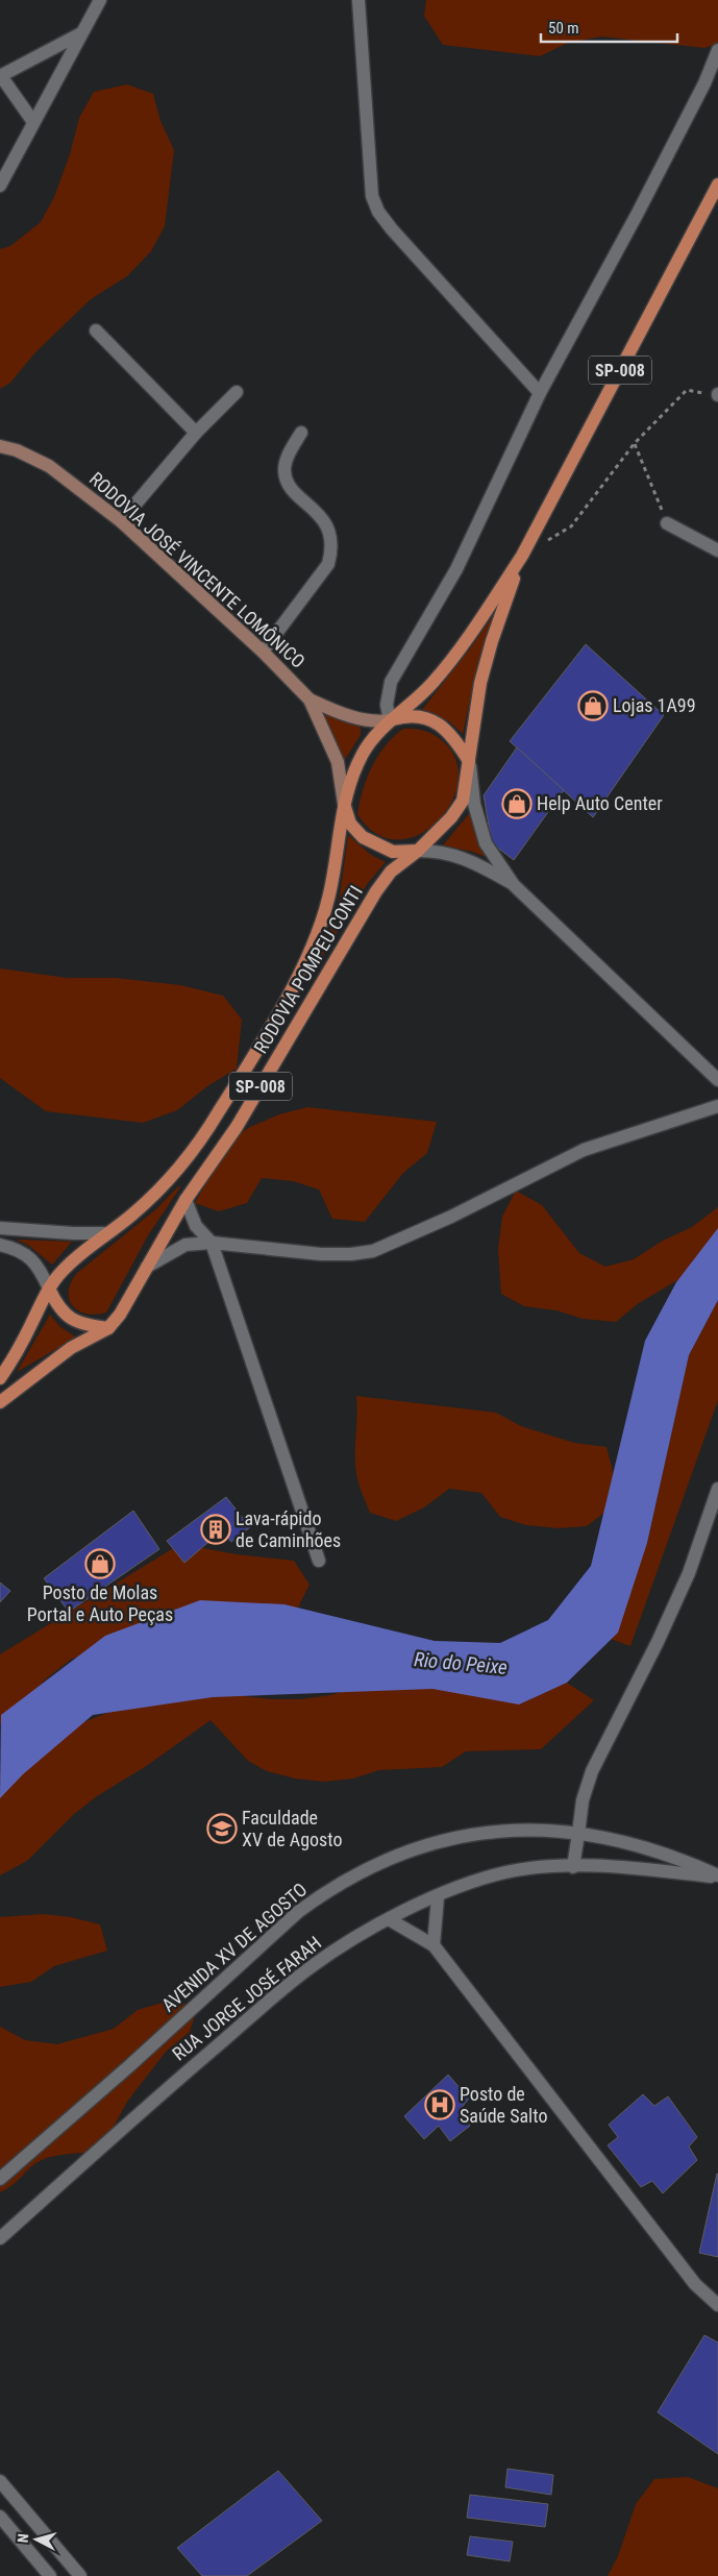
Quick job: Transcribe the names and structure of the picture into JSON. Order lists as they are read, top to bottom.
{
  "streets": {
    "main road": ["SP-008", "RODOVIA JOSÉ VINCENTE LOMÔNICO", "RODOVIA POMPEU CONTI"],
    "street": ["AVENIDA XV DE AGOSTO", "RUA JORGE JOSÉ FARAH"]
  },
  "crossings": [
    ["SP-008", "RODOVIA JOSÉ VINCENTE LOMÔNICO"],
    ["SP-008", "RODOVIA POMPEU CONTI"],
    ["RODOVIA JOSÉ VINCENTE LOMÔNICO", "RODOVIA POMPEU CONTI"],
    ["AVENIDA XV DE AGOSTO", "RUA JORGE JOSÉ FARAH"]
  ],
  "water": ["Rio do Peixe"],
  "places": {
    "shop": ["Lojas 1A99", "Help Auto Center", "Posto de Molas Portal e Auto Peças"],
    "building": ["Lava-rápido de Caminhões"],
    "school or university": ["Faculdade XV de Agosto"],
    "hospital": ["Posto de Saúde Salto"]
  },
  "scale_bar": "50 m",
  "north": "left"
}
